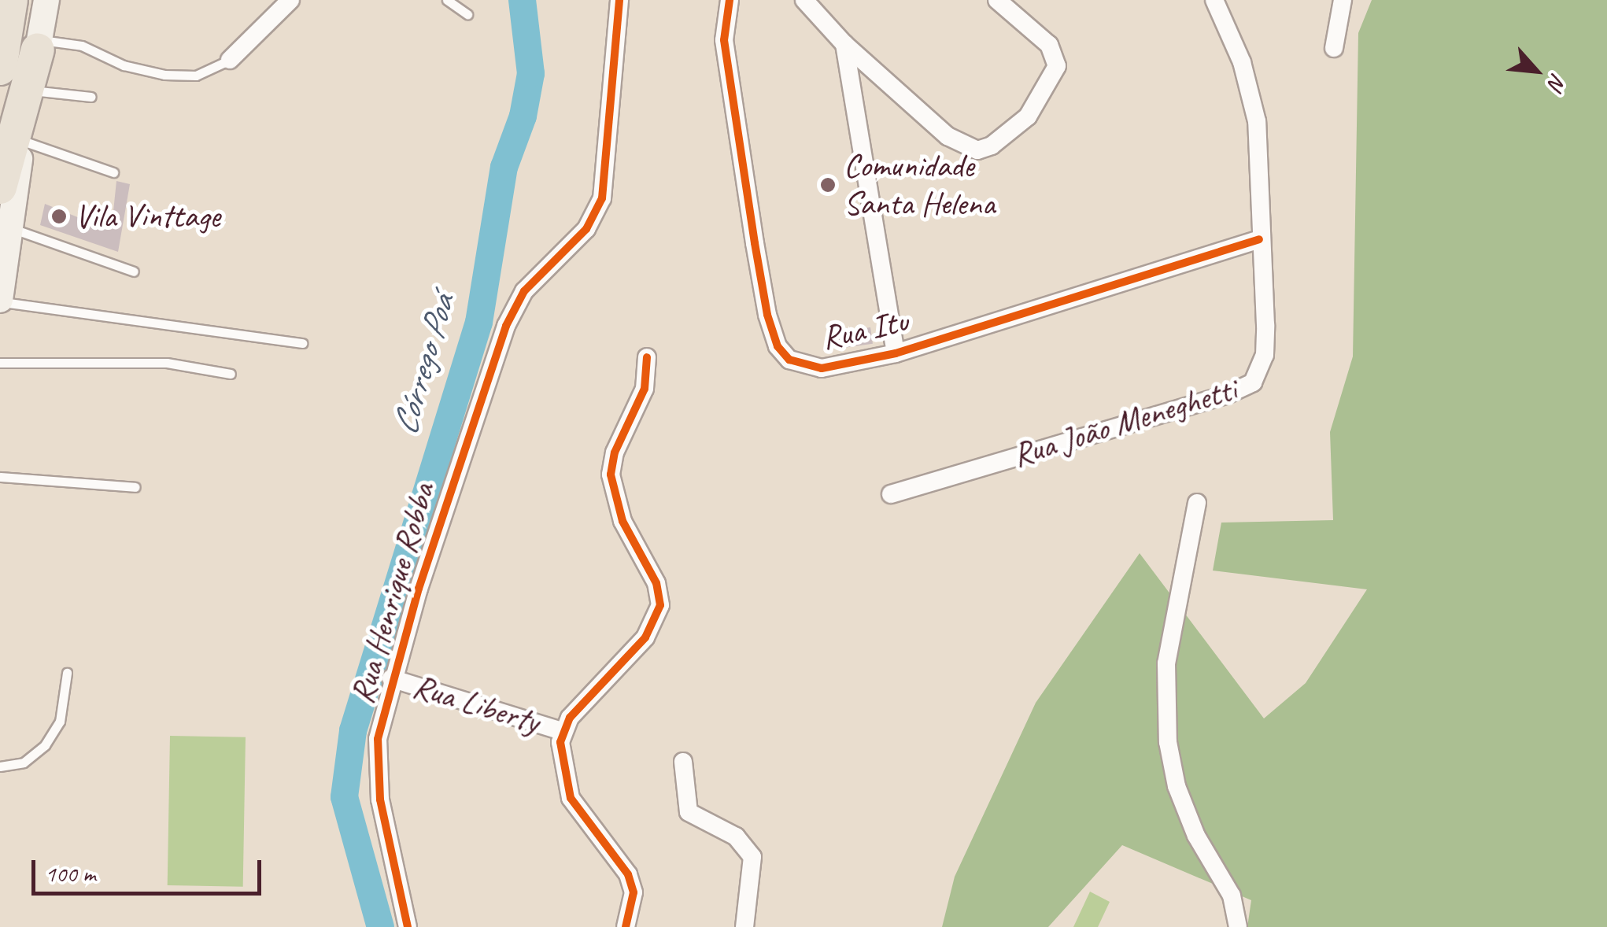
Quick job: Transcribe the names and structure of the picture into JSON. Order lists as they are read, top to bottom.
{
  "streets": {
    "street": [
      "Rua Itu",
      "Rua João Meneghetti",
      "Rua Henrique Robba",
      "Rua Liberty"
    ]
  },
  "crossings": [
    ["Rua Itu", "Rua João Meneghetti"],
    ["Rua Henrique Robba", "Rua Liberty"]
  ],
  "water": ["Córrego Poá"],
  "places": ["Comunidade Santa Helena", "Vila Vinttage"],
  "scale_bar": "100 m",
  "north": "bottom right"
}
